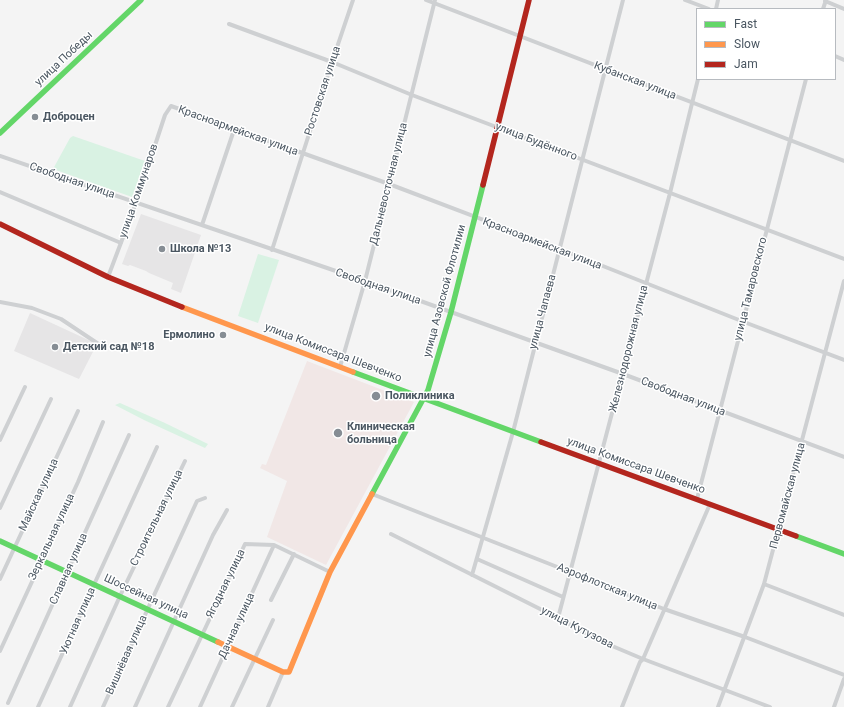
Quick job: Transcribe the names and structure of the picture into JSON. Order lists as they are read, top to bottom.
{
  "streets": {
    "street": [
      "улица Победы",
      "Кубанская улица",
      "Ростовская улица",
      "Красноармейская улица",
      "улица Будённого",
      "Свободная улица",
      "Дальневосточная улица",
      "улица Коммунаров",
      "улица Тамаровского",
      "улица Азовской Флотилии",
      "улица Чапаева",
      "Железнодорожная улица",
      "улица Комиссара Шевченко",
      "Майская улица",
      "Первомайская улица",
      "Строительная улица",
      "Зеркальная улица",
      "Славная улица",
      "Ягодная улица",
      "Аэрофлотская улица",
      "Шоссейная улица",
      "Уютная улица",
      "Дачная улица",
      "улица Кутузова",
      "Вишнёвая улица"
    ]
  },
  "crossings": [
    ["Кубанская улица", "Дальневосточная улица"],
    ["Кубанская улица", "улица Тамаровского"],
    ["Кубанская улица", "улица Азовской Флотилии"],
    ["Кубанская улица", "улица Чапаева"],
    ["Кубанская улица", "Железнодорожная улица"],
    ["Ростовская улица", "Красноармейская улица"],
    ["Ростовская улица", "улица Будённого"],
    ["Ростовская улица", "Свободная улица"],
    ["Красноармейская улица", "Дальневосточная улица"],
    ["Красноармейская улица", "улица Коммунаров"],
    ["Красноармейская улица", "улица Тамаровского"],
    ["Красноармейская улица", "улица Азовской Флотилии"],
    ["Красноармейская улица", "улица Чапаева"],
    ["Красноармейская улица", "Железнодорожная улица"],
    ["Красноармейская улица", "Первомайская улица"],
    ["улица Будённого", "Дальневосточная улица"],
    ["улица Будённого", "улица Тамаровского"],
    ["улица Будённого", "улица Азовской Флотилии"],
    ["улица Будённого", "улица Чапаева"],
    ["улица Будённого", "Железнодорожная улица"],
    ["Свободная улица", "Дальневосточная улица"],
    ["Свободная улица", "улица Коммунаров"],
    ["Свободная улица", "улица Тамаровского"],
    ["Свободная улица", "улица Азовской Флотилии"],
    ["Свободная улица", "улица Чапаева"],
    ["Свободная улица", "Железнодорожная улица"],
    ["Свободная улица", "Первомайская улица"],
    ["Дальневосточная улица", "улица Комиссара Шевченко"],
    ["улица Коммунаров", "улица Комиссара Шевченко"],
    ["улица Тамаровского", "улица Комиссара Шевченко"],
    ["улица Азовской Флотилии", "улица Комиссара Шевченко"],
    ["улица Азовской Флотилии", "Ягодная улица"],
    ["улица Азовской Флотилии", "Аэрофлотская улица"],
    ["улица Чапаева", "улица Комиссара Шевченко"],
    ["улица Чапаева", "Аэрофлотская улица"],
    ["улица Чапаева", "улица Кутузова"],
    ["Железнодорожная улица", "улица Комиссара Шевченко"],
    ["Железнодорожная улица", "Аэрофлотская улица"],
    ["Железнодорожная улица", "улица Кутузова"],
    ["улица Комиссара Шевченко", "Первомайская улица"],
    ["Майская улица", "Шоссейная улица"],
    ["Первомайская улица", "Аэрофлотская улица"],
    ["Первомайская улица", "улица Кутузова"],
    ["Строительная улица", "Шоссейная улица"],
    ["Зеркальная улица", "Шоссейная улица"],
    ["Славная улица", "Шоссейная улица"],
    ["Ягодная улица", "Шоссейная улица"],
    ["Ягодная улица", "Дачная улица"],
    ["Шоссейная улица", "Уютная улица"],
    ["Шоссейная улица", "Дачная улица"],
    ["Шоссейная улица", "Вишнёвая улица"]
  ],
  "places": [
    "Доброцен",
    "Школа №13",
    "Ермолино",
    "Детский сад №18",
    "Поликлиника",
    "Клиническая больница"
  ],
  "legend": ["Fast", "Slow", "Jam"]
}
